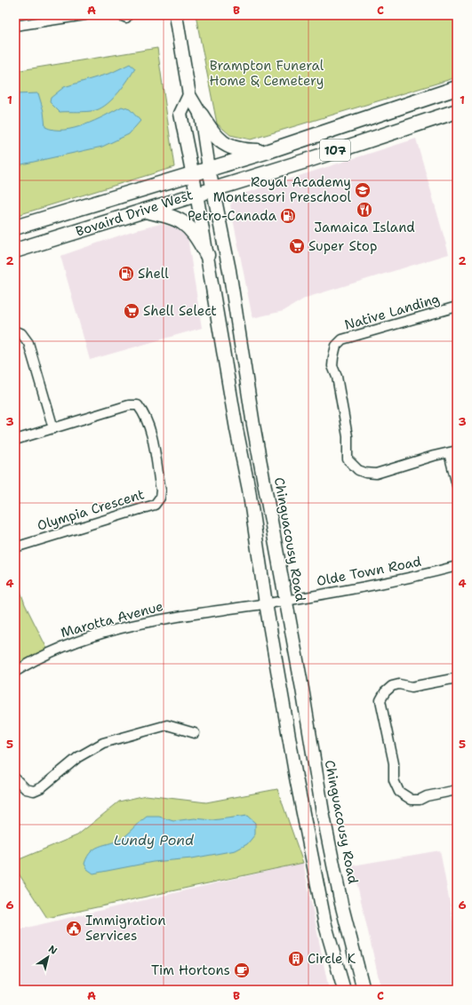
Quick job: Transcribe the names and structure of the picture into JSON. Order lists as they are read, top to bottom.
{
  "streets": {
    "main road": ["107", "Bovaird Drive West", "Chinguacousy Road"],
    "street": [
      "Native Landing",
      "Olympia Crescent",
      "Olde Town Road",
      "Marotta Avenue"
    ]
  },
  "crossings": [
    ["Bovaird Drive West", "Chinguacousy Road"],
    ["Chinguacousy Road", "Olde Town Road"],
    ["Chinguacousy Road", "Marotta Avenue"],
    ["Olde Town Road", "Marotta Avenue"]
  ],
  "water": ["Lundy Pond"],
  "parks": ["Brampton Funeral Home & Cemetery"],
  "places": {
    "school or university": ["Royal Academy Montessori Preschool"],
    "restaurant": ["Jamaica Island"],
    "fuel station": ["Petro-Canada", "Shell"],
    "supermarket": ["Super Stop", "Shell Select"],
    "public building": ["Immigration Services"],
    "building": ["Circle K"],
    "cafe": ["Tim Hortons"]
  },
  "north": "top right",
  "grid": {
    "columns": ["A", "B", "C"],
    "rows": [
      "1",
      "2",
      "3",
      "4",
      "5",
      "6"
    ]
  }
}
